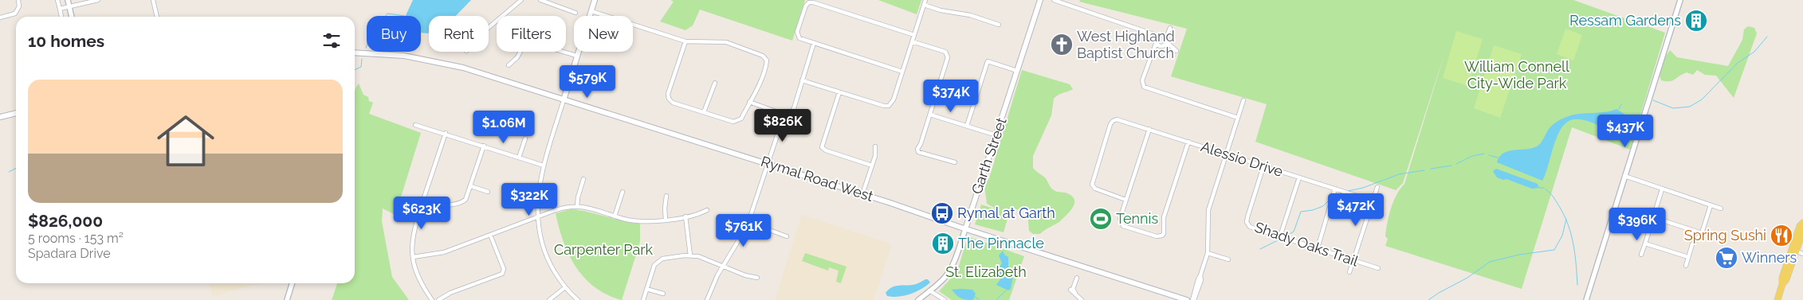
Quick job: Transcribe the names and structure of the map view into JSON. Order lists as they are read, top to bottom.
{
  "streets": {
    "main road": ["Garth Street", "Rymal Road West"],
    "street": ["Alessio Drive", "Shady Oaks Trail"]
  },
  "crossings": [
    ["Garth Street", "Rymal Road West"],
    ["Alessio Drive", "Shady Oaks Trail"]
  ],
  "parks": ["William Connell City-Wide Park", "Carpenter Park", "St. Elizabeth"],
  "places": {
    "building": ["Ressam Gardens", "The Pinnacle"],
    "church": ["West Highland Baptist Church"],
    "bus stop": ["Rymal at Garth"],
    "sports": ["Tennis"],
    "restaurant": ["Spring Sushi"],
    "supermarket": ["Winners"]
  },
  "page": {
    "chip": [
      "Buy",
      "Rent",
      "Filters",
      "New"
    ],
    "heading": "10 homes",
    "list": [
      {
        "name": "$826,000",
        "note": "5 rooms · 153 m² · Spadara Drive"
      }
    ],
    "price": [
      "$579K",
      "$374K",
      "$826K",
      "$1.06M",
      "$437K",
      "$322K",
      "$472K",
      "$623K",
      "$396K",
      "$761K"
    ]
  }
}
